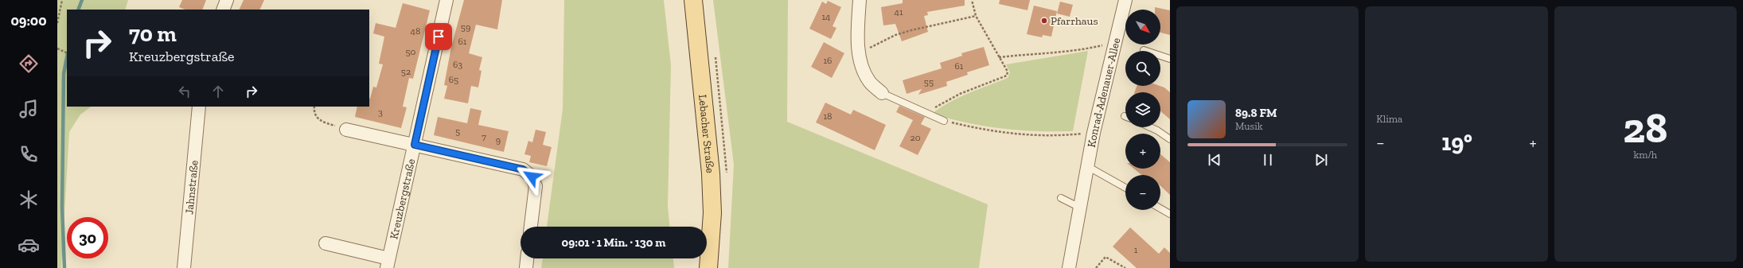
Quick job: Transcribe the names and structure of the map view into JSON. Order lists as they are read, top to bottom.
{
  "streets": {
    "main road": ["Lebacher Straße"],
    "street": ["Konrad-Adenauer-Allee", "Jahnstraße", "Kreuzbergstraße"]
  },
  "places": ["Pfarrhaus"],
  "house_numbers": [
    "41",
    "14",
    "59",
    "48",
    "61",
    "50",
    "16",
    "63",
    "61",
    "52",
    "65",
    "55",
    "3",
    "18",
    "5",
    "7",
    "20",
    "9",
    "1"
  ],
  "north": "bottom right",
  "page": {
    "tabs": "09:00",
    "tile": [
      "Klima",
      ["28", "km/h"]
    ],
    "map_buttons": ["+", "−"],
    "turn": ["70 m", "Kreuzbergstraße"],
    "song": ["89.8 FM", "Musik"],
    "heat": ["−", "19°", "+"],
    "limit": "30",
    "trip": "09:01 · 1 Min. · 130 m"
  }
}
